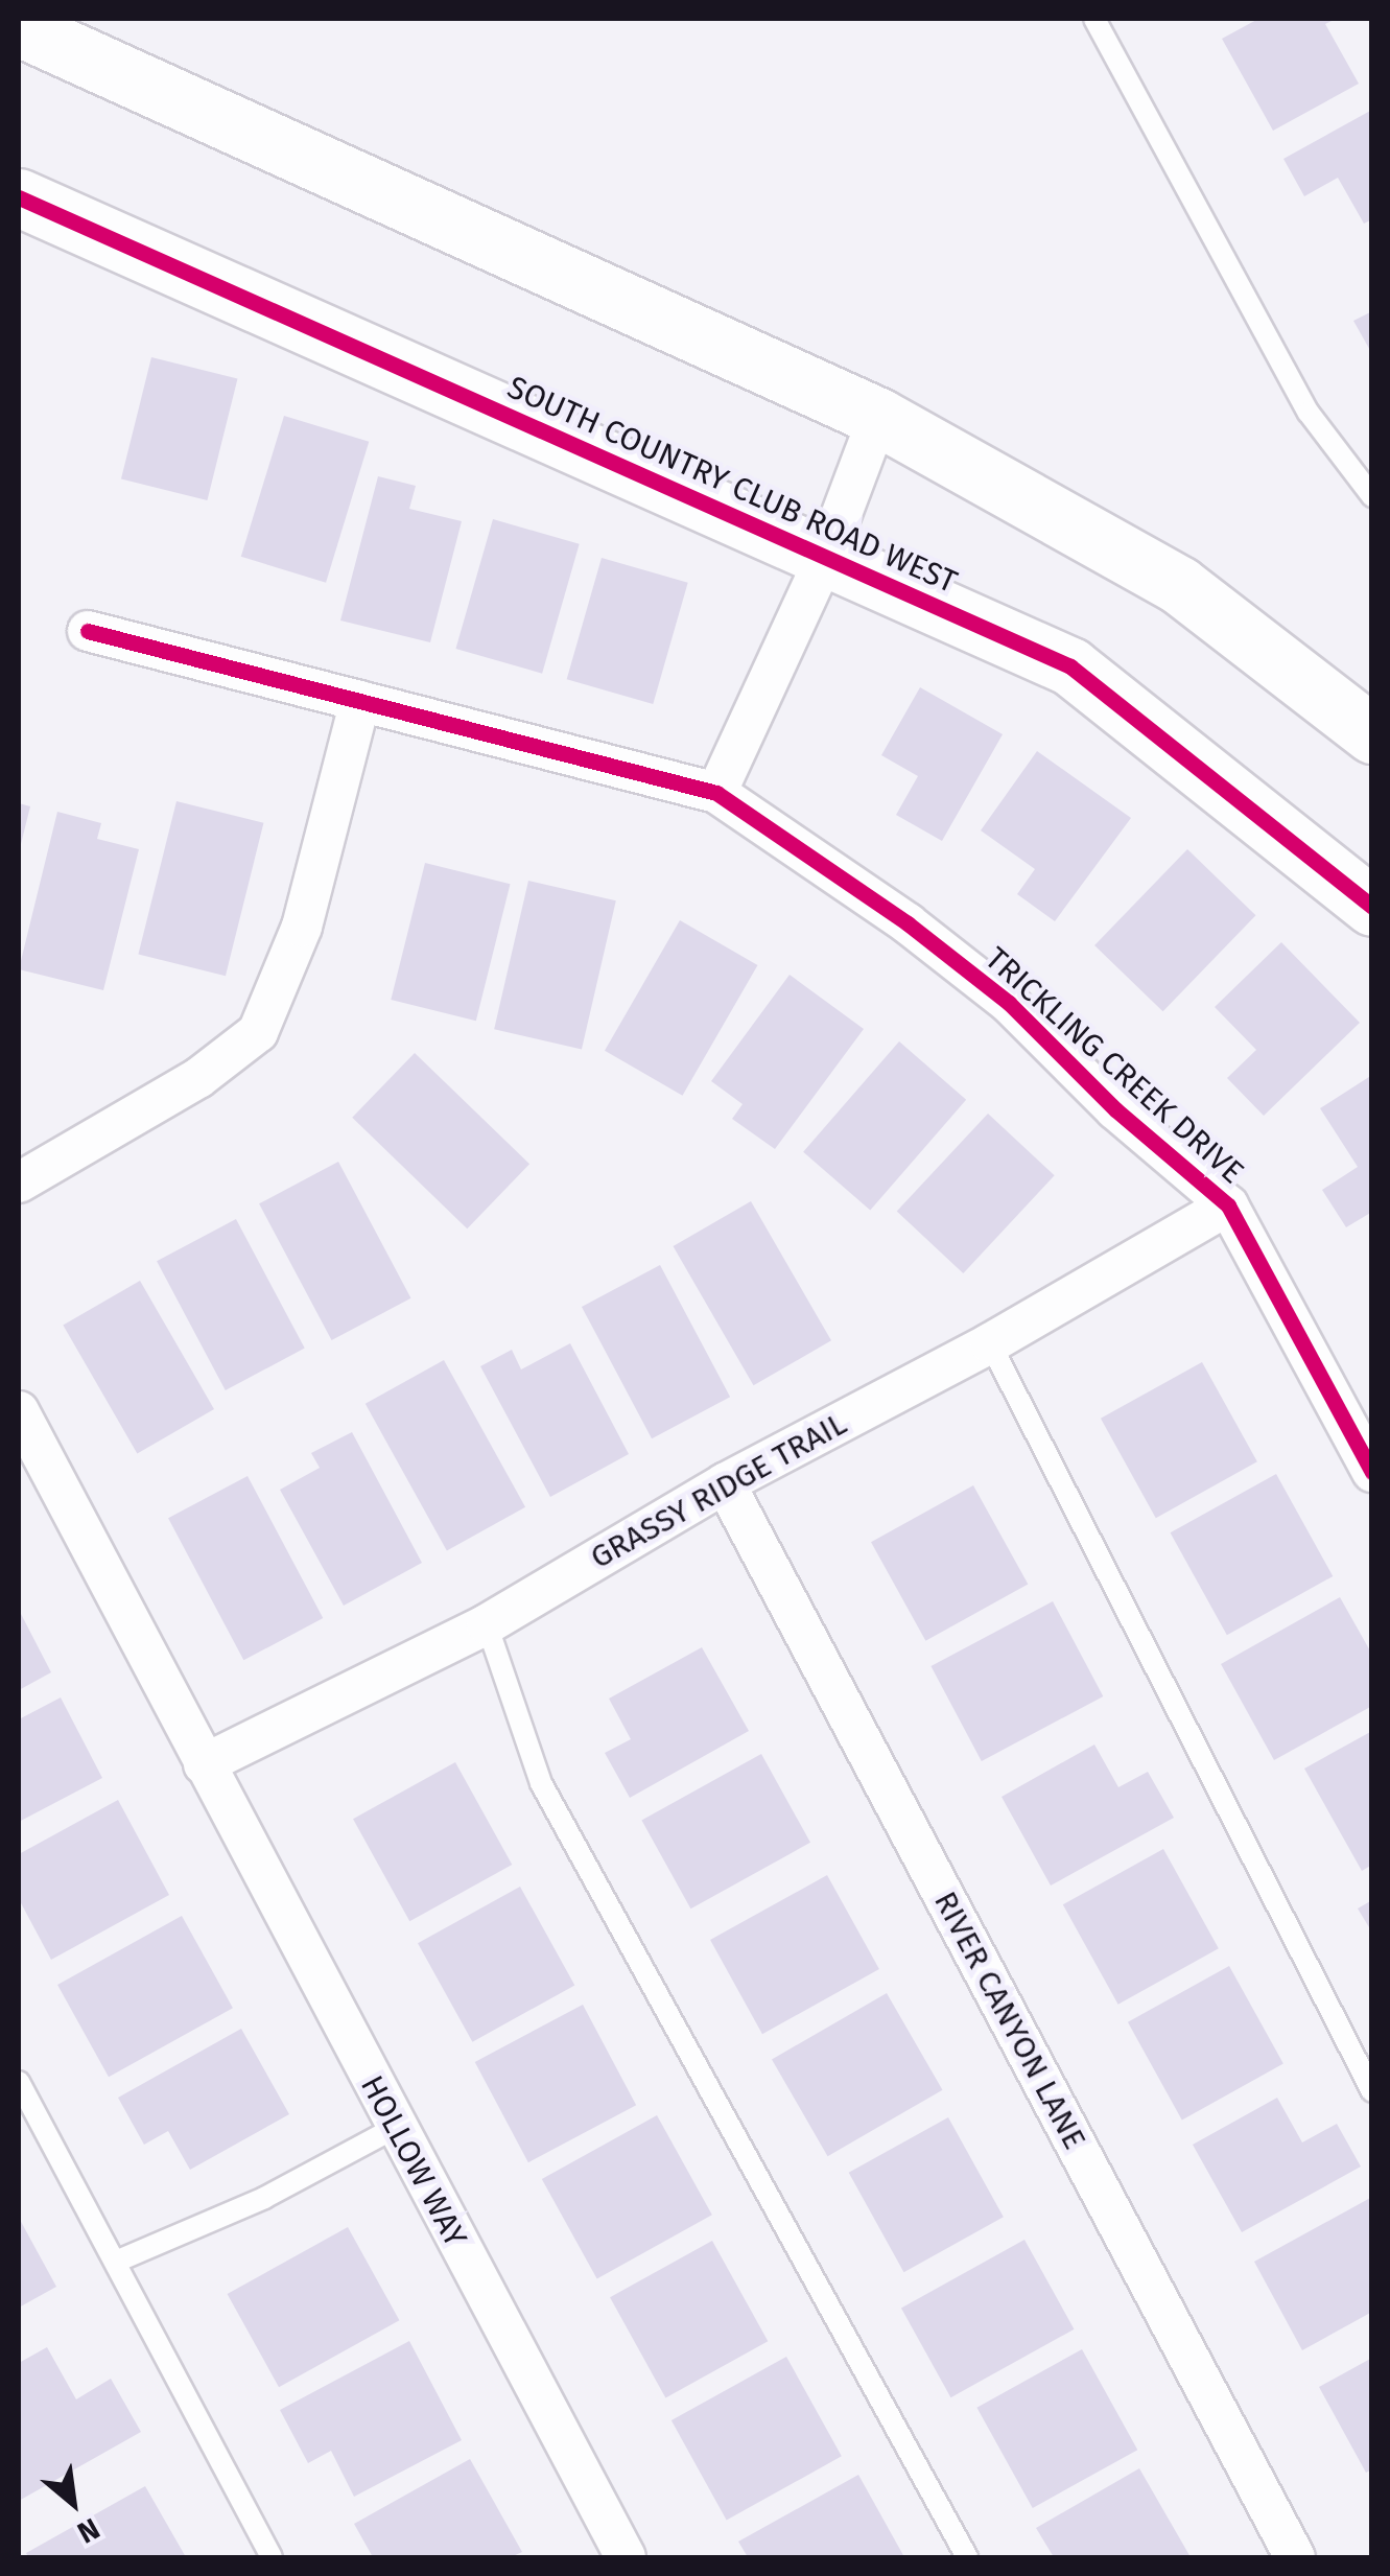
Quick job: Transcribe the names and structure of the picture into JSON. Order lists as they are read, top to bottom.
{
  "streets": {
    "street": [
      "SOUTH COUNTRY CLUB ROAD WEST",
      "TRICKLING CREEK DRIVE",
      "GRASSY RIDGE TRAIL",
      "RIVER CANYON LANE",
      "HOLLOW WAY"
    ]
  },
  "crossings": [
    ["TRICKLING CREEK DRIVE", "GRASSY RIDGE TRAIL"],
    ["GRASSY RIDGE TRAIL", "RIVER CANYON LANE"],
    ["GRASSY RIDGE TRAIL", "HOLLOW WAY"]
  ],
  "north": "bottom right"
}
